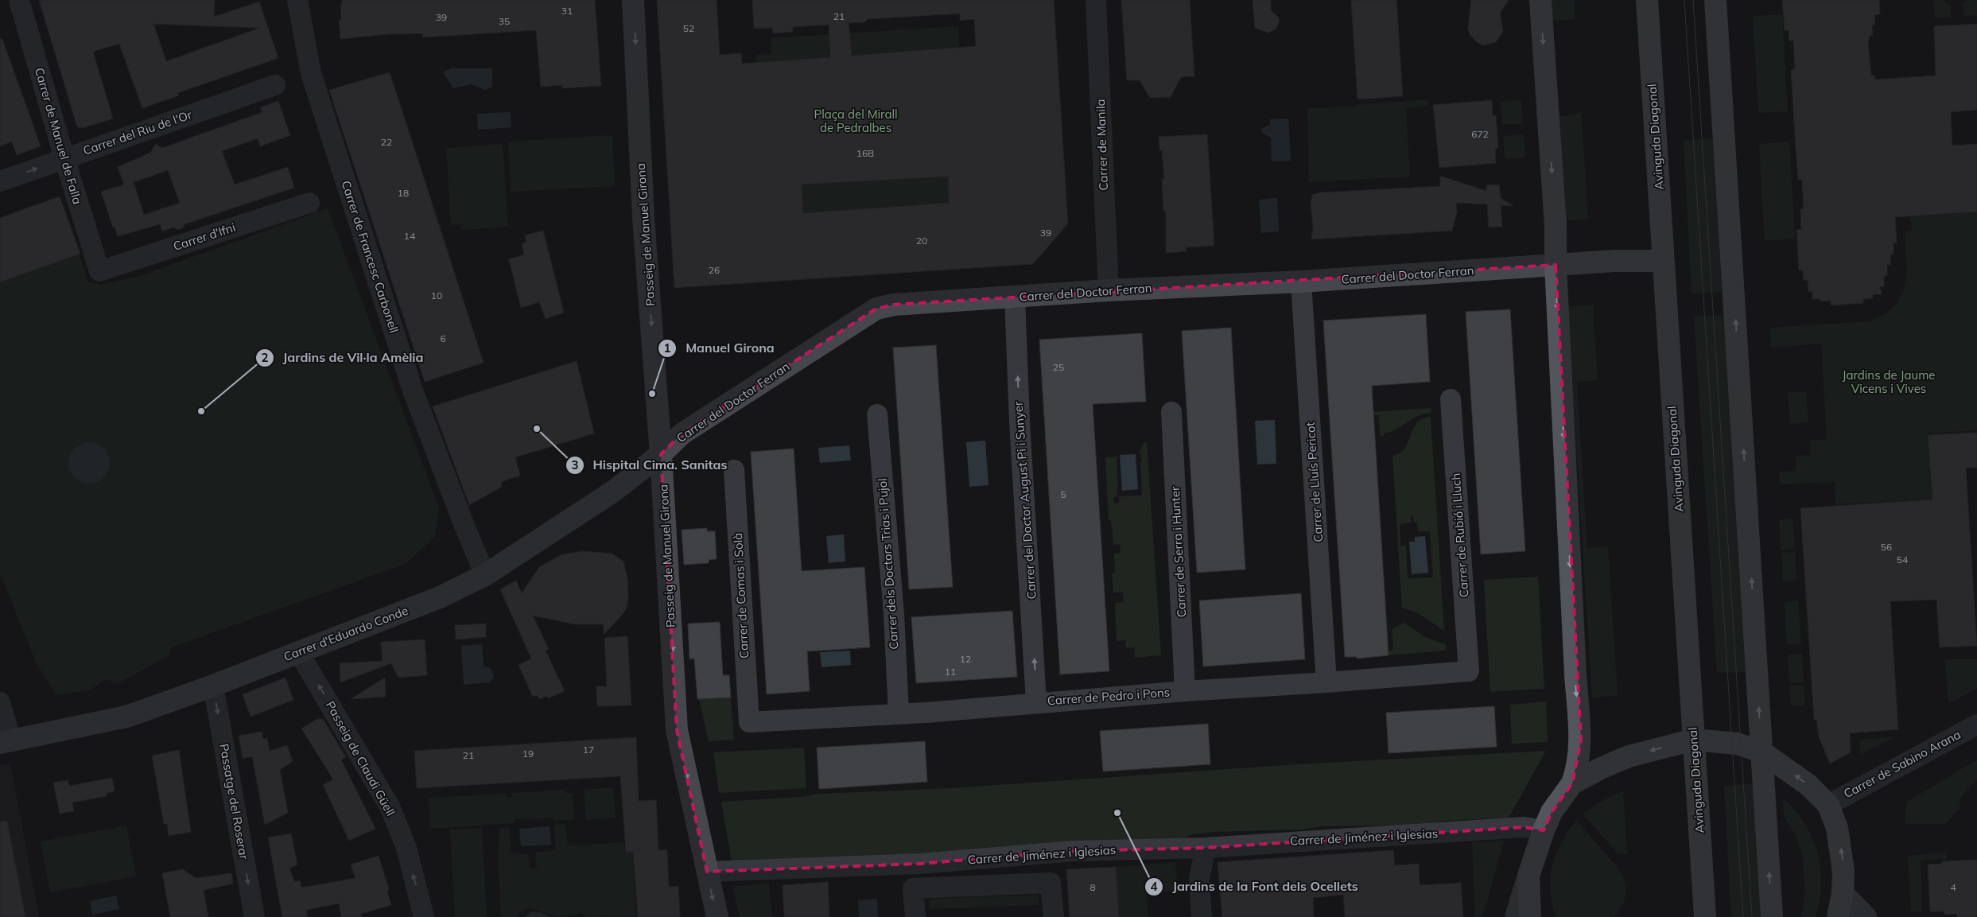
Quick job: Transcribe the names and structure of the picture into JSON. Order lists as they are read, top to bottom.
{
  "streets": {
    "main road": ["Avinguda Diagonal"],
    "street": [
      "Carrer del Riu de l'Or",
      "Carrer de Manuel de Falla",
      "Carrer de Manila",
      "Passeig de Manuel Girona",
      "Carrer d'Ifni",
      "Carrer de Francesc Carbonell",
      "Carrer del Doctor Ferran",
      "Carrer de Lluís Pericot",
      "Carrer del Doctor August Pi i Sunyer",
      "Carrer de Rubió i Lluch",
      "Carrer de Serra i Hunter",
      "Carrer dels Doctors Trias i Pujol",
      "Carrer de Comas i Solà",
      "Carrer d'Eduardo Conde",
      "Carrer de Pedro i Pons",
      "Passeig de Claudi Güell",
      "Carrer de Sabino Arana",
      "Passatge del Roserar",
      "Carrer de Jiménez i Iglesias"
    ]
  },
  "crossings": [
    ["Carrer del Riu de l'Or", "Carrer de Manuel de Falla"],
    ["Carrer de Manuel de Falla", "Carrer d'Ifni"],
    ["Carrer de Manila", "Carrer del Doctor Ferran"],
    ["Passeig de Manuel Girona", "Carrer del Doctor Ferran"],
    ["Passeig de Manuel Girona", "Carrer d'Eduardo Conde"],
    ["Passeig de Manuel Girona", "Carrer de Jiménez i Iglesias"],
    ["Carrer de Francesc Carbonell", "Carrer d'Eduardo Conde"],
    ["Carrer del Doctor Ferran", "Carrer de Lluís Pericot"],
    ["Carrer del Doctor Ferran", "Carrer del Doctor August Pi i Sunyer"],
    ["Carrer del Doctor Ferran", "Carrer d'Eduardo Conde"],
    ["Carrer de Lluís Pericot", "Carrer de Pedro i Pons"],
    ["Carrer del Doctor August Pi i Sunyer", "Carrer de Pedro i Pons"],
    ["Carrer de Rubió i Lluch", "Carrer de Pedro i Pons"],
    ["Carrer de Serra i Hunter", "Carrer de Pedro i Pons"],
    ["Carrer dels Doctors Trias i Pujol", "Carrer de Pedro i Pons"],
    ["Carrer de Comas i Solà", "Carrer de Pedro i Pons"],
    ["Carrer d'Eduardo Conde", "Passeig de Claudi Güell"],
    ["Carrer d'Eduardo Conde", "Passatge del Roserar"]
  ],
  "one_way": [
    "Passeig de Manuel Girona",
    "Carrer del Doctor August Pi i Sunyer",
    "Passeig de Claudi Güell",
    "Passatge del Roserar"
  ],
  "parks": ["Plaça del Mirall de Pedralbes", "Jardins de Jaume Vicens i Vives"],
  "places": [
    "Manuel Girona",
    "Jardins de Vil·la Amèlia",
    "Hispital Cima. Sanitas",
    "Jardins de la Font dels Ocellets"
  ],
  "house_numbers": [
    "31",
    "21",
    "39",
    "35",
    "52",
    "672",
    "22",
    "16B",
    "18",
    "39",
    "14",
    "20",
    "26",
    "10",
    "6",
    "25",
    "5",
    "56",
    "54",
    "12",
    "11",
    "17",
    "19",
    "21",
    "8",
    "4"
  ]
}
